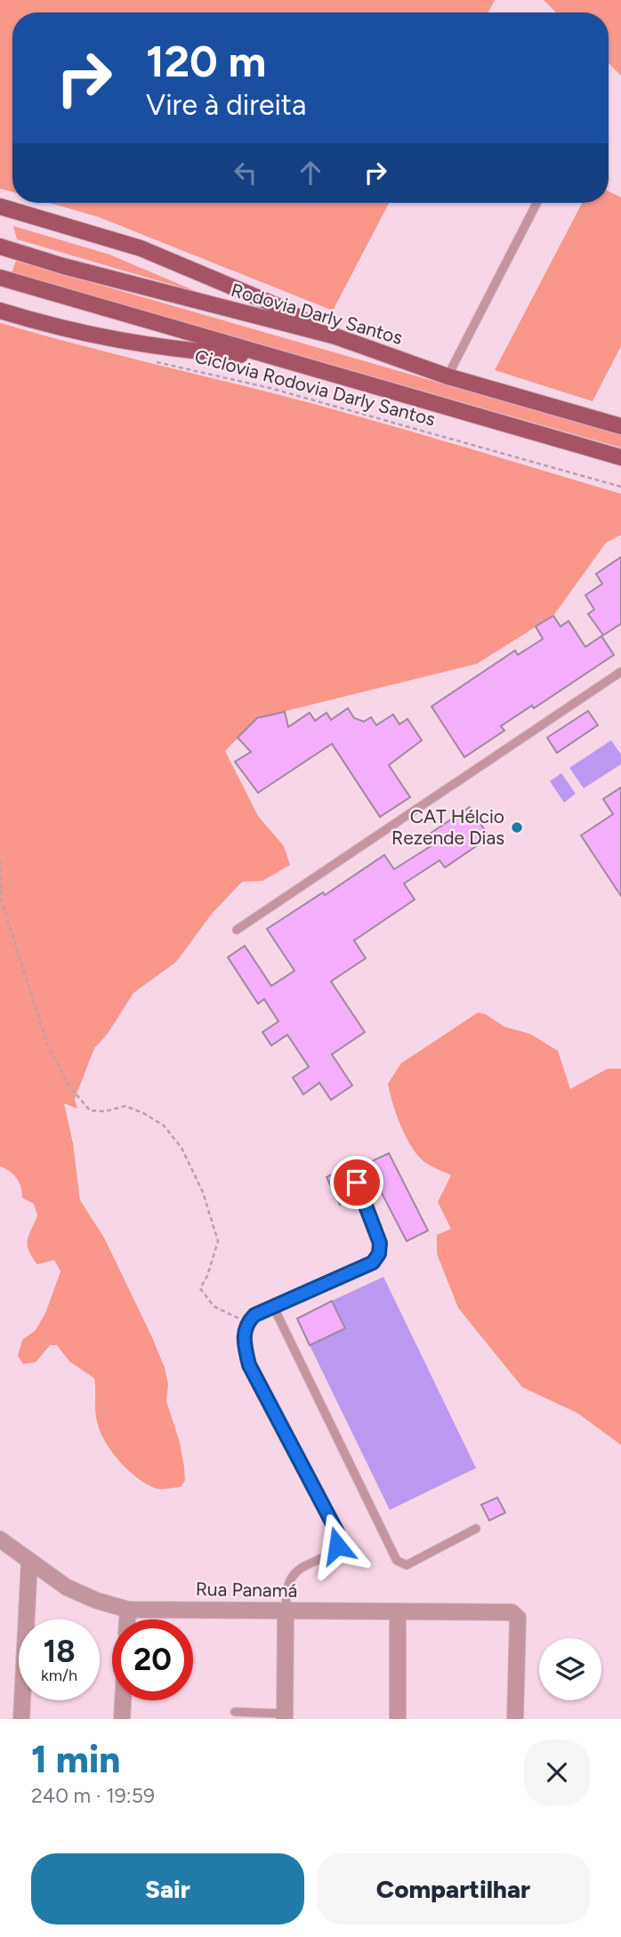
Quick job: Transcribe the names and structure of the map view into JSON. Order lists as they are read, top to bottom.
{
  "streets": {
    "main road": ["Rodovia Darly Santos"],
    "street": ["Rua Panamá"],
    "path": ["Ciclovia Rodovia Darly Santos"]
  },
  "places": ["CAT Hélcio Rezende Dias"],
  "page": {
    "turn": ["120 m", "Vire à direita"],
    "speed": "18 km/h",
    "limit": "20",
    "heading": ["1 min", "240 m · 19:59"],
    "buttons": ["Sair", "Compartilhar"]
  }
}
